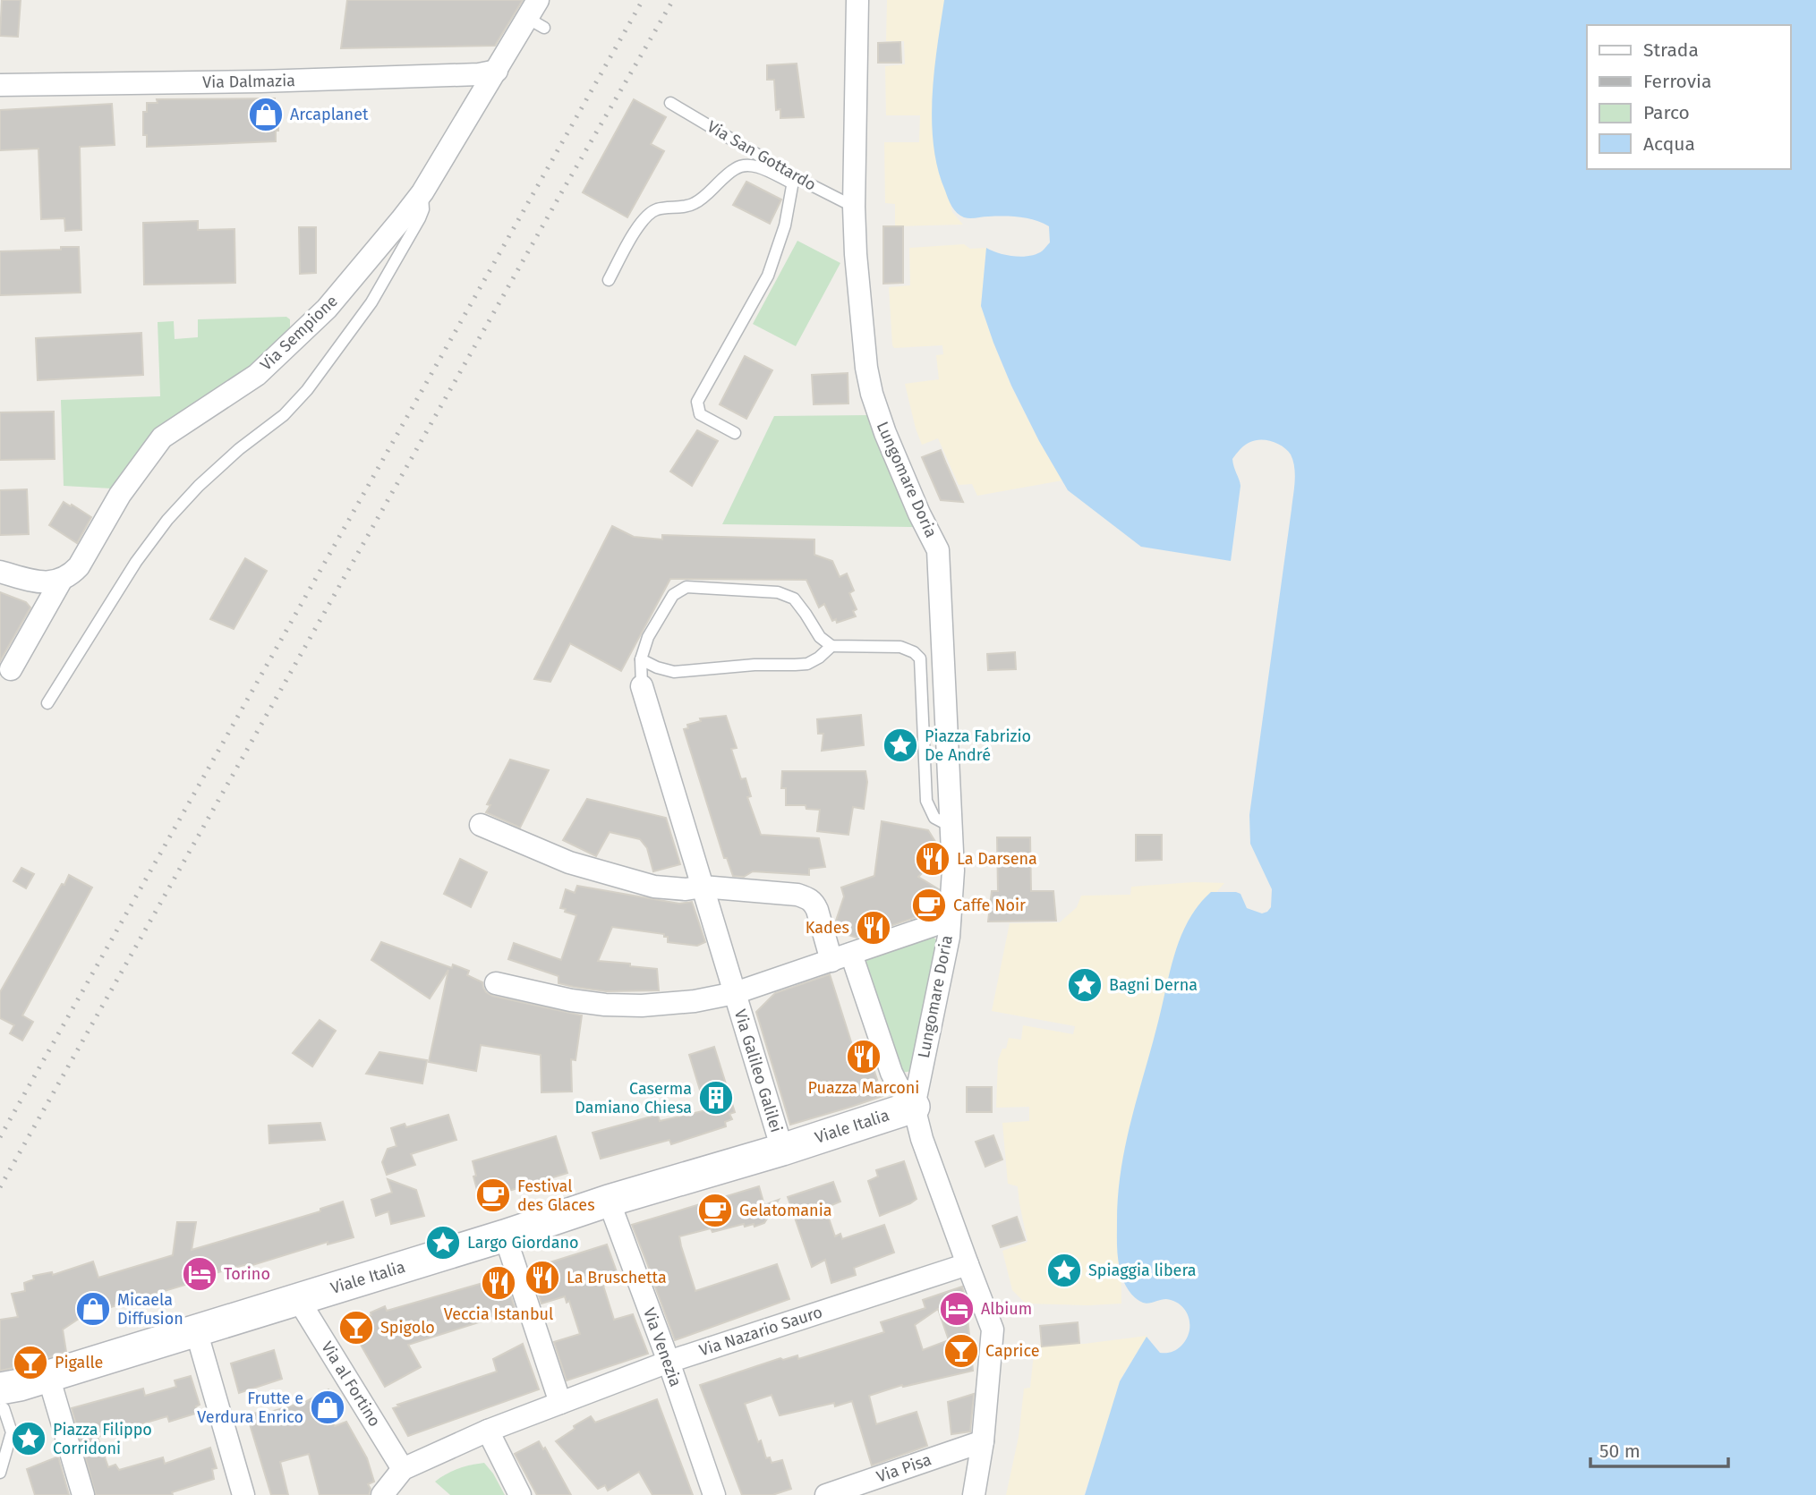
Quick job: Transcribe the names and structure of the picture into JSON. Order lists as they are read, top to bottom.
{
  "streets": {
    "street": [
      "Via Dalmazia",
      "Via Sempione",
      "Lungomare Doria",
      "Via Galileo Galilei",
      "Viale Italia",
      "Via Nazario Sauro",
      "Via Venezia",
      "Via al Fortino",
      "Via Pisa"
    ],
    "lane": ["Via San Gottardo"]
  },
  "crossings": [
    ["Via Dalmazia", "Via Sempione"],
    ["Via San Gottardo", "Lungomare Doria"],
    ["Lungomare Doria", "Viale Italia"],
    ["Via Galileo Galilei", "Viale Italia"],
    ["Viale Italia", "Via Venezia"],
    ["Viale Italia", "Via al Fortino"],
    ["Via Nazario Sauro", "Via Venezia"],
    ["Via Nazario Sauro", "Via al Fortino"]
  ],
  "places": {
    "shop": ["Arcaplanet", "Micaela Diffusion", "Frutte e Verdura Enrico"],
    "place": [
      "Piazza Fabrizio De André",
      "Bagni Derna",
      "Largo Giordano",
      "Spiaggia libera",
      "Piazza Filippo Corridoni"
    ],
    "restaurant": [
      "La Darsena",
      "Kades",
      "Puazza Marconi",
      "La Bruschetta",
      "Veccia Istanbul"
    ],
    "cafe": ["Caffe Noir", "Festival des Glaces", "Gelatomania"],
    "building": ["Caserma Damiano Chiesa"],
    "hotel": ["Torino", "Albium"],
    "bar": ["Spigolo", "Caprice", "Pigalle"]
  },
  "legend": [
    "Strada",
    "Ferrovia",
    "Parco",
    "Acqua"
  ],
  "scale_bar": "50 m"
}
